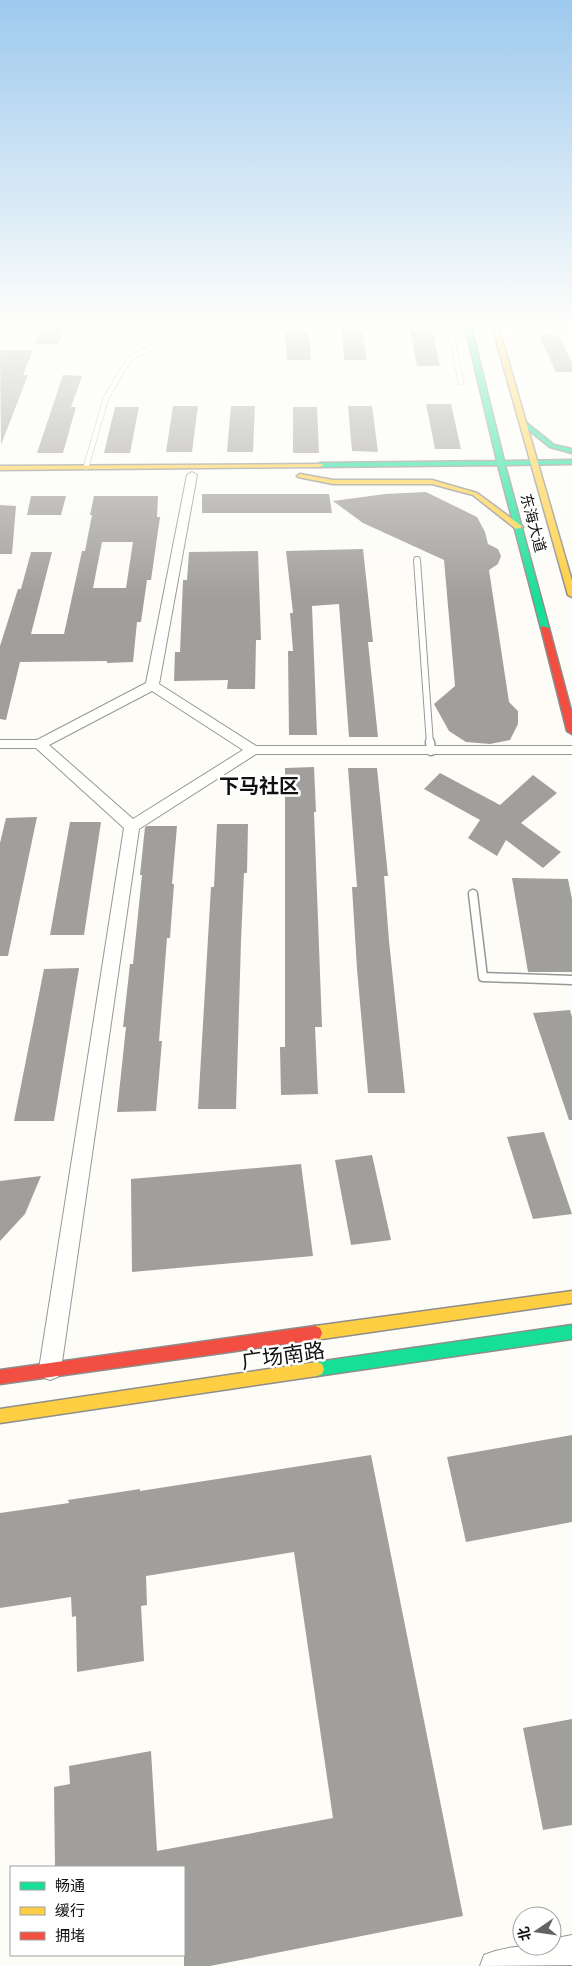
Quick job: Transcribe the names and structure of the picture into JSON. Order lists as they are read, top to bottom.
{
  "streets": {
    "main road": ["东海大道", "广场南路"]
  },
  "districts": ["下马社区"],
  "legend": ["畅通", "缓行", "拥堵"],
  "north": "left"
}
